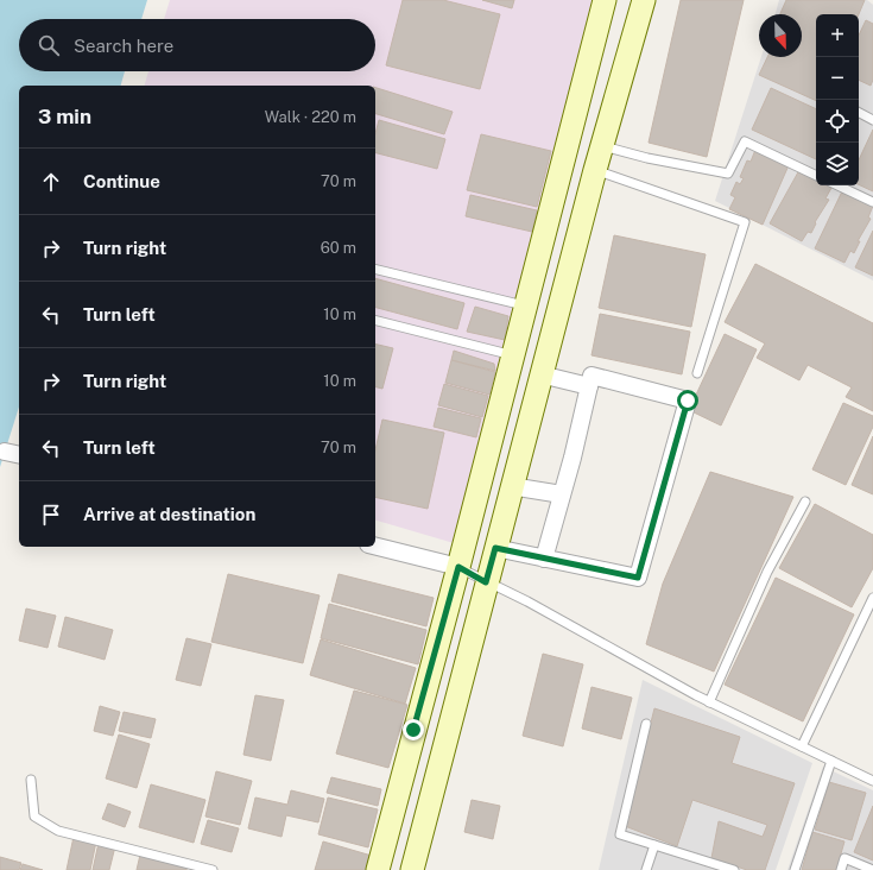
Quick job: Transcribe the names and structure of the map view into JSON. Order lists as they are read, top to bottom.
{
  "north": "bottom",
  "page": {
    "map_buttons": ["+", "−"],
    "search": "Search here",
    "heading": ["3 min", "Walk · 220 m"],
    "list": [
      ["Continue", "70 m"],
      ["Turn right", "60 m"],
      ["Turn left", "10 m"],
      ["Turn right", "10 m"],
      ["Turn left", "70 m"],
      "Arrive at destination"
    ]
  }
}
